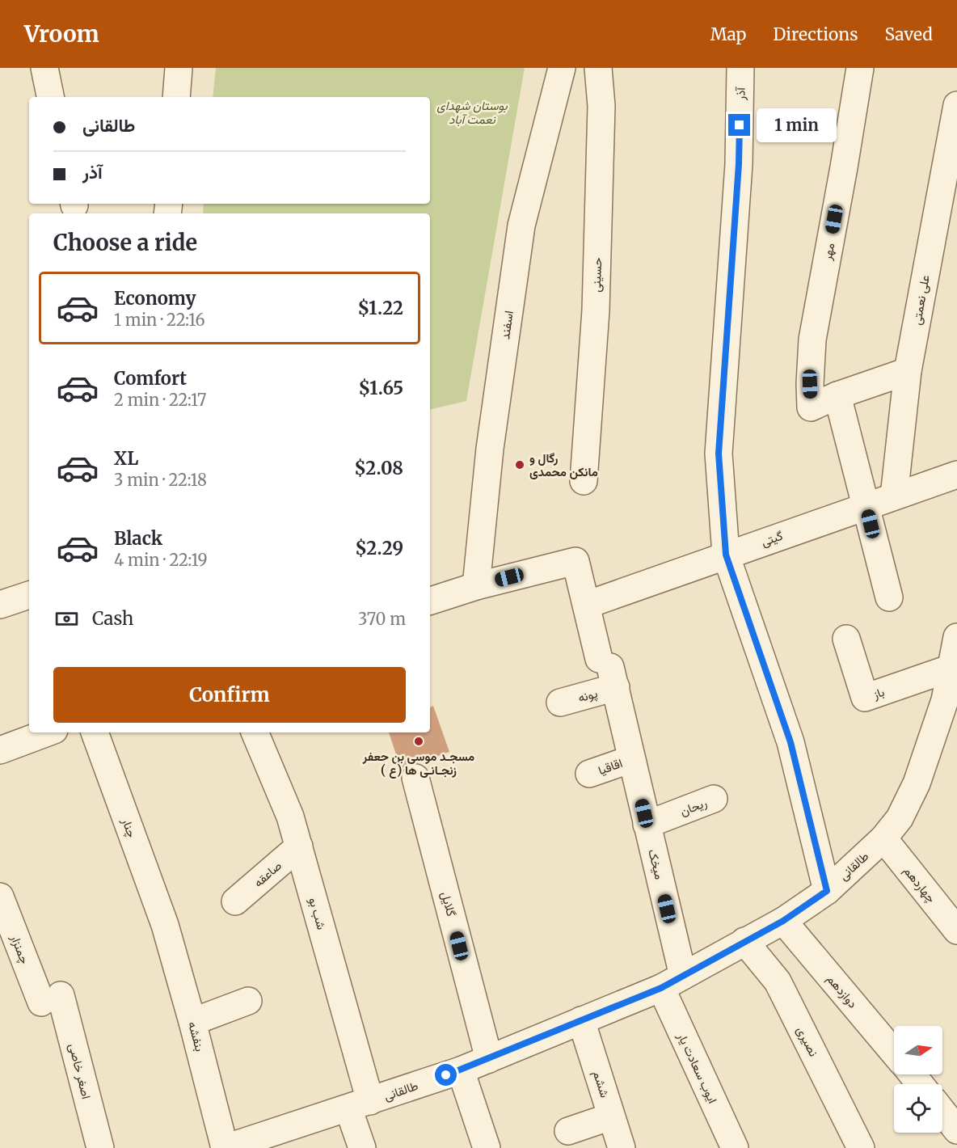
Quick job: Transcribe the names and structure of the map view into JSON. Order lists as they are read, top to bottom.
{
  "streets": {
    "street": [
      "آذر",
      "مهر",
      "حسینی",
      "علی نعمتی",
      "اسفند",
      "گیتی",
      "باز",
      "پونه",
      "اقاقیا",
      "ریحان",
      "چنار",
      "میخک",
      "طالقانی",
      "صاعقه",
      "چهاردهم",
      "گلایل",
      "شب بو",
      "چمنزار",
      "دوازدهم",
      "بنفشه",
      "نصیری",
      "ایوب سعادت یار",
      "اصغر خاصی",
      "ششم"
    ]
  },
  "crossings": [
    ["آذر", "گیتی"],
    ["آذر", "طالقانی"],
    ["علی نعمتی", "گیتی"],
    ["اسفند", "میخک"],
    ["گیتی", "میخک"],
    ["باز", "طالقانی"],
    ["پونه", "میخک"],
    ["اقاقیا", "میخک"],
    ["ریحان", "میخک"],
    ["چنار", "بنفشه"],
    ["میخک", "طالقانی"],
    ["میخک", "ایوب سعادت یار"],
    ["طالقانی", "چهاردهم"],
    ["طالقانی", "گلایل"],
    ["طالقانی", "شب بو"],
    ["طالقانی", "دوازدهم"],
    ["طالقانی", "بنفشه"],
    ["طالقانی", "نصیری"],
    ["طالقانی", "ایوب سعادت یار"],
    ["طالقانی", "ششم"],
    ["صاعقه", "شب بو"],
    ["چمنزار", "اصغر خاصی"]
  ],
  "parks": ["بوستان شهدای نعمت آباد"],
  "places": ["رگال و مانکن محمدی", "مسجـد موسی بن جعفر ( ع) زنجـانـی ها"],
  "north": "right",
  "page": {
    "header": "Vroom",
    "nav": ["Map", "Directions", "Saved"],
    "banner": ["طالقانی", "آذر"],
    "bubble": "1 min",
    "heading": "Choose a ride",
    "list": [
      {
        "name": "Economy",
        "note": "1 min · 22:16",
        "value": "$1.22"
      },
      {
        "name": "Comfort",
        "note": "2 min · 22:17",
        "value": "$1.65"
      },
      {
        "name": "XL",
        "note": "3 min · 22:18",
        "value": "$2.08"
      },
      {
        "name": "Black",
        "note": "4 min · 22:19",
        "value": "$2.29"
      }
    ],
    "pay": ["Cash", "370 m"],
    "buttons": "Confirm"
  }
}
